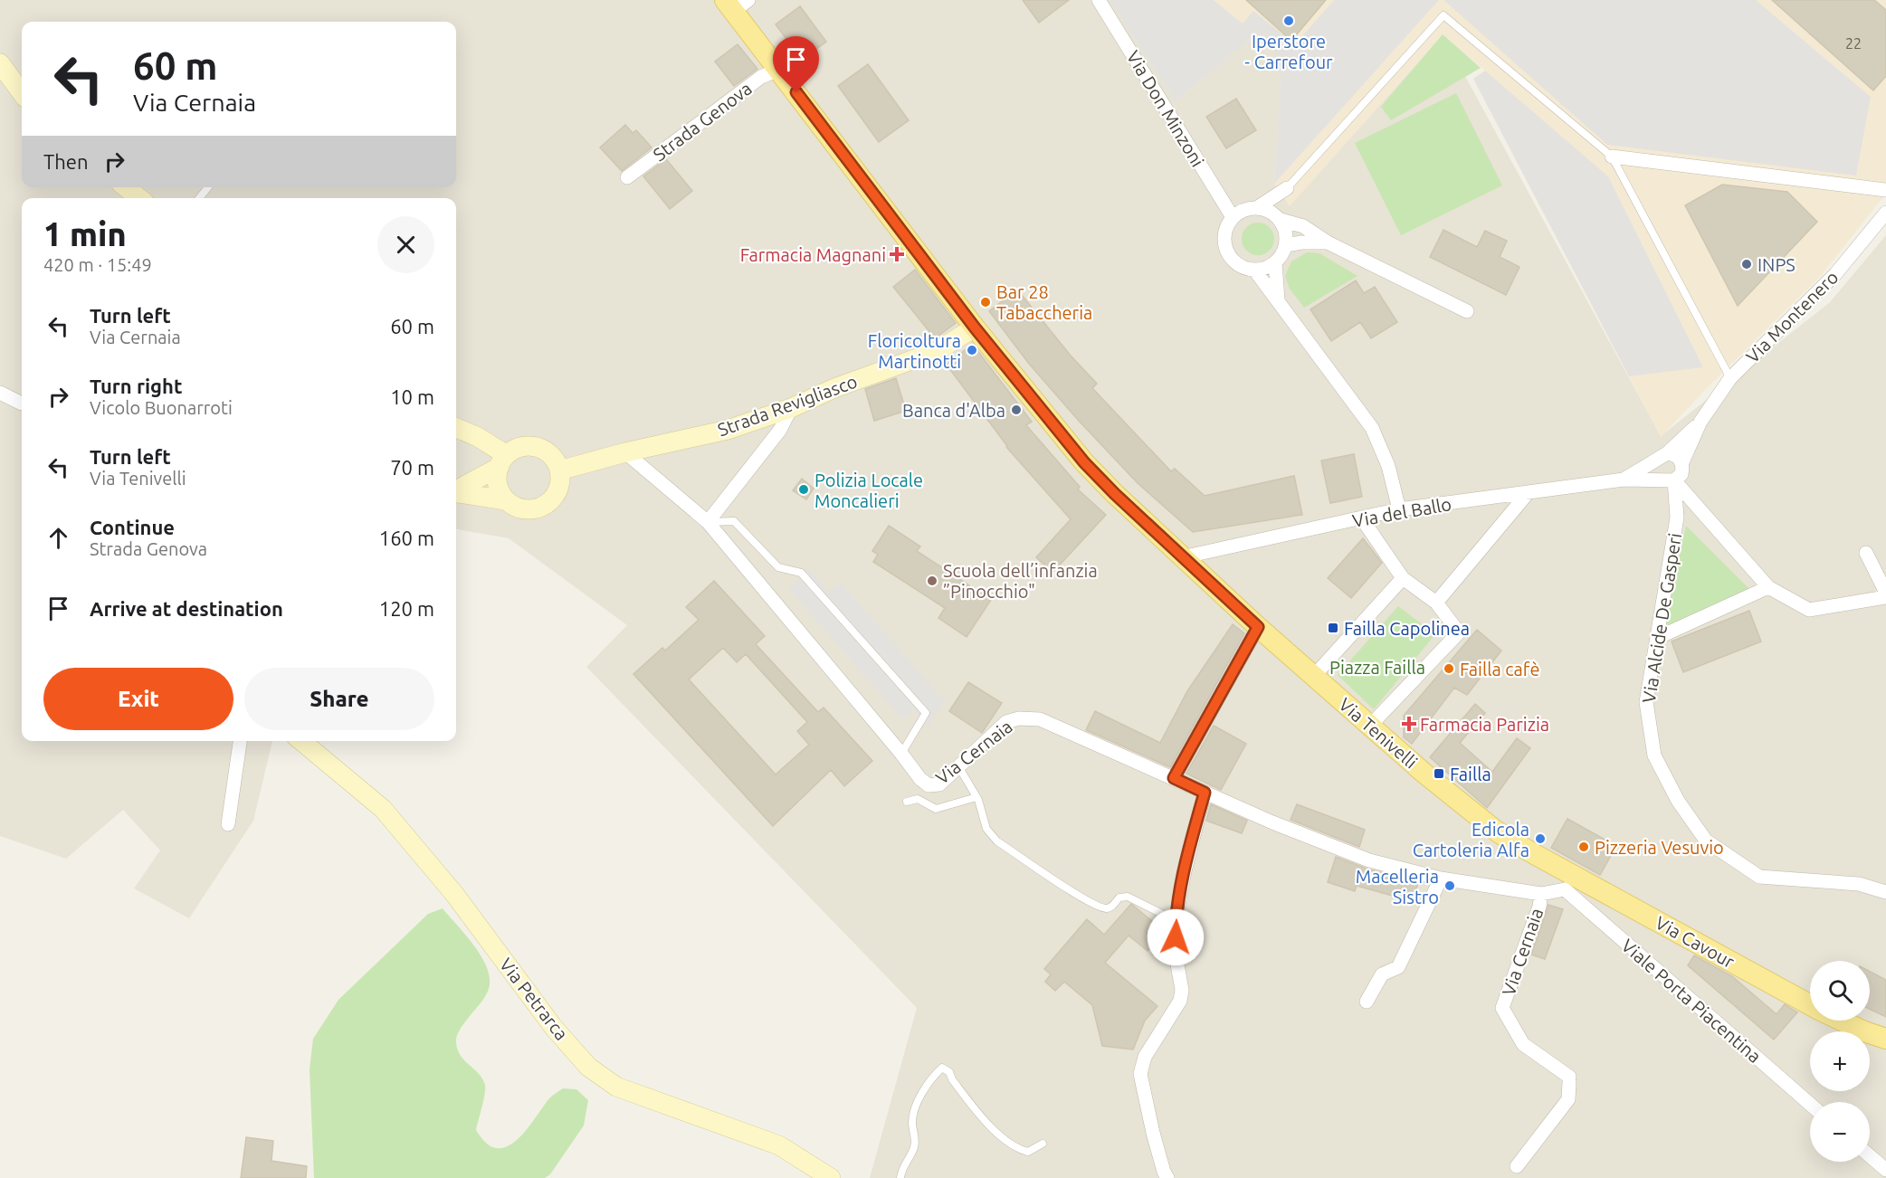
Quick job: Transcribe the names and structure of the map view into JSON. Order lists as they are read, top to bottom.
{
  "streets": {
    "main road": ["Via Tenivelli", "Via Cavour"],
    "street": [
      "Via Don Minzoni",
      "Strada Genova",
      "Via Montenero",
      "Strada Revigliasco",
      "Via del Ballo",
      "Via Alcide De Gasperi",
      "Via Cernaia",
      "Via Petrarca",
      "Viale Porta Piacentina"
    ]
  },
  "crossings": [
    ["Via Montenero", "Via del Ballo"],
    ["Via Montenero", "Via Alcide De Gasperi"],
    ["Strada Revigliasco", "Via Tenivelli"],
    ["Strada Revigliasco", "Via Cernaia"],
    ["Via del Ballo", "Via Tenivelli"],
    ["Via Tenivelli", "Via Cernaia"],
    ["Via Tenivelli", "Via Cavour"],
    ["Via Tenivelli", "Viale Porta Piacentina"],
    ["Via Cernaia", "Via Cavour"],
    ["Via Cernaia", "Viale Porta Piacentina"],
    ["Via Cavour", "Viale Porta Piacentina"]
  ],
  "parks": ["Piazza Failla"],
  "places": {
    "other": [
      "Iperstore - Carrefour",
      "INPS",
      "Bar 28 Tabaccheria",
      "Floricoltura Martinotti",
      "Banca d'Alba",
      "Polizia Locale Moncalieri",
      "Scuola dell’infanzia ”Pinocchio\"",
      "Failla cafè",
      "Edicola Cartoleria Alfa",
      "Pizzeria Vesuvio",
      "Macelleria Sistro"
    ],
    "health": ["Farmacia Magnani", "Farmacia Parizia"],
    "transit": ["Failla Capolinea", "Failla"]
  },
  "house_numbers": ["22"],
  "page": {
    "turn": ["60 m", "Via Cernaia"],
    "then": "Then",
    "heading": ["1 min", "420 m · 15:49"],
    "list": [
      {
        "name": "Turn left",
        "note": "Via Cernaia",
        "value": "60 m"
      },
      {
        "name": "Turn right",
        "note": "Vicolo Buonarroti",
        "value": "10 m"
      },
      {
        "name": "Turn left",
        "note": "Via Tenivelli",
        "value": "70 m"
      },
      {
        "name": "Continue",
        "note": "Strada Genova",
        "value": "160 m"
      },
      {
        "name": "Arrive at destination",
        "value": "120 m"
      }
    ],
    "buttons": ["Exit", "Share"],
    "map_buttons": ["+", "−"]
  }
}
